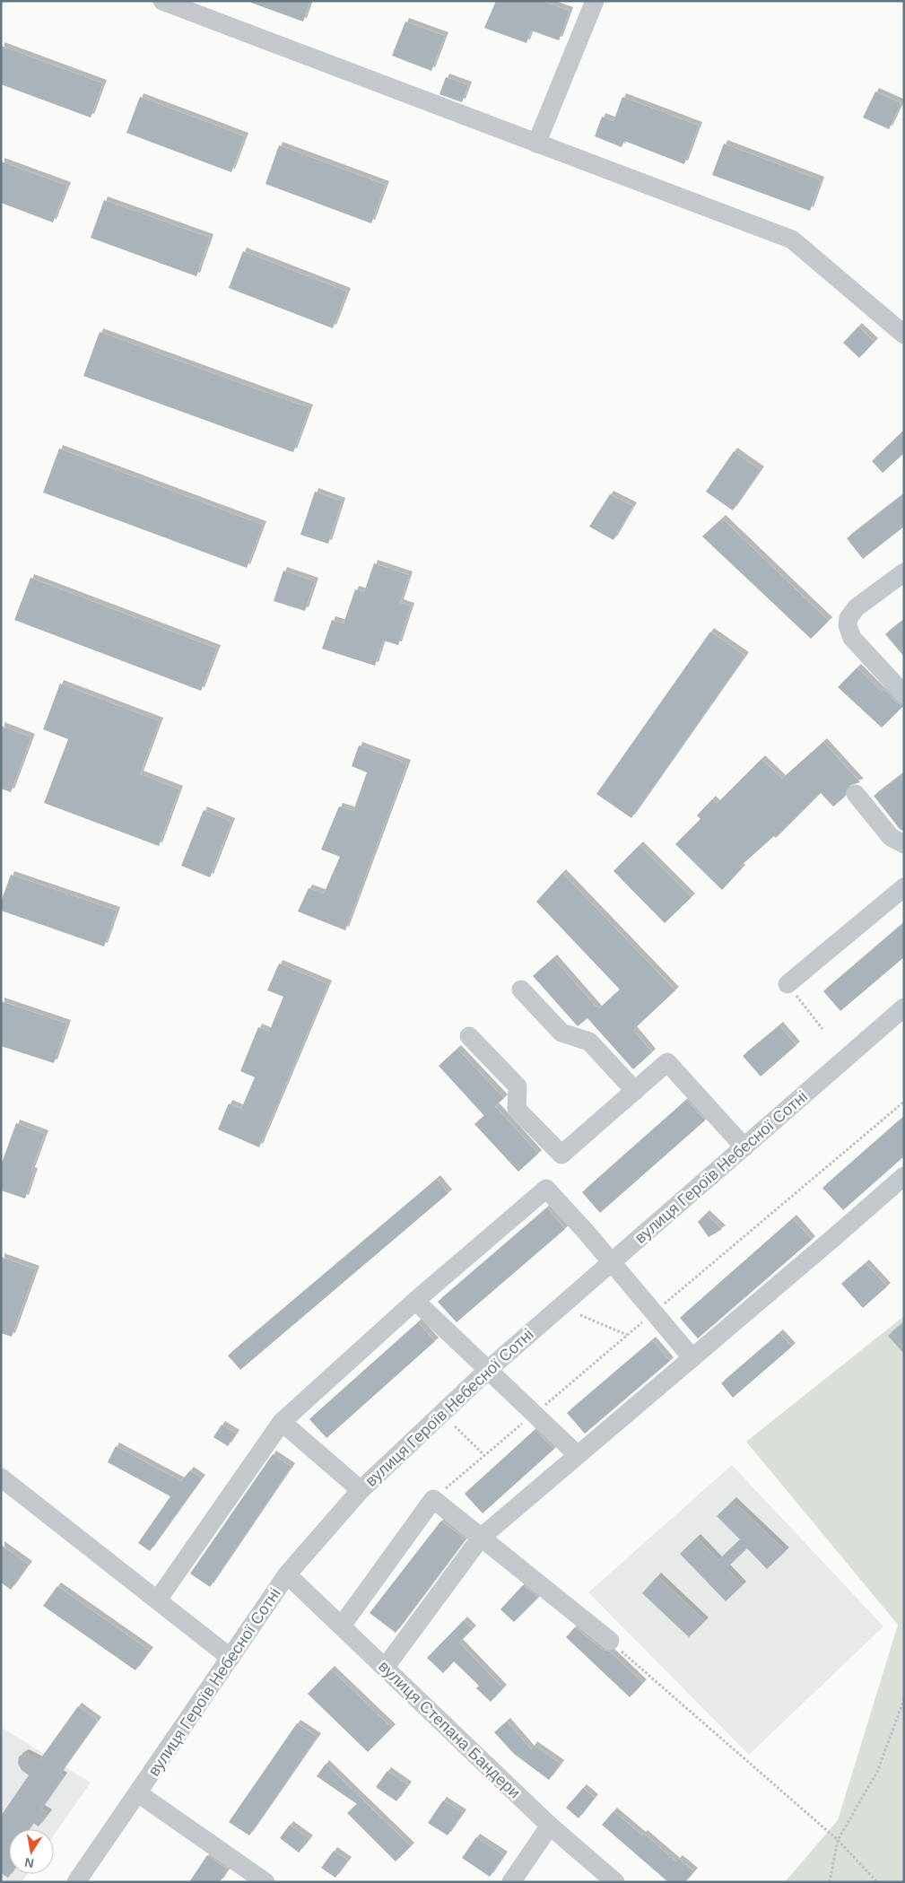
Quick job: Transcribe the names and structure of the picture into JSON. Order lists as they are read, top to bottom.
{
  "streets": {
    "street": ["вулиця Героїв Небесної Сотні", "вулиця Степана Бандери"]
  },
  "crossings": [
    ["вулиця Героїв Небесної Сотні", "вулиця Степана Бандери"]
  ],
  "north": "bottom"
}
